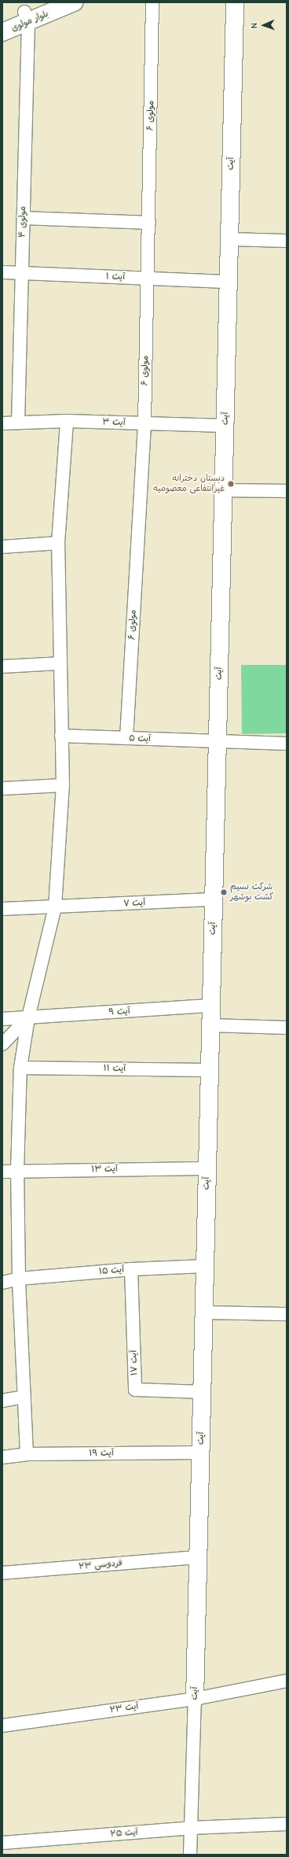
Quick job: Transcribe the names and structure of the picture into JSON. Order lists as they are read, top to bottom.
{
  "streets": {
    "street": [
      "بلوار مولوی",
      "مولوی ۶",
      "آیت",
      "مولوی ۴",
      "آیت ۱",
      "آیت ۳",
      "آیت ۵",
      "آیت ۷",
      "آیت ۹",
      "آیت ۱۱",
      "آیت ۱۳",
      "آیت ۱۵",
      "آیت ۱۷",
      "آیت ۱۹",
      "فردوسی ۲۳",
      "آیت ۲۳",
      "آیت ۲۵"
    ]
  },
  "crossings": [
    ["بلوار مولوی", "مولوی ۴"],
    ["مولوی ۶", "آیت ۱"],
    ["مولوی ۶", "آیت ۳"],
    ["مولوی ۶", "آیت ۵"],
    ["آیت", "آیت ۱"],
    ["آیت", "آیت ۳"],
    ["آیت", "آیت ۵"],
    ["آیت", "آیت ۷"],
    ["آیت", "آیت ۹"],
    ["آیت", "آیت ۱۱"],
    ["آیت", "آیت ۱۳"],
    ["آیت", "آیت ۱۵"],
    ["آیت", "آیت ۱۷"],
    ["آیت", "آیت ۱۹"],
    ["آیت", "فردوسی ۲۳"],
    ["آیت", "آیت ۲۳"],
    ["آیت", "آیت ۲۵"],
    ["مولوی ۴", "آیت ۱"],
    ["مولوی ۴", "آیت ۳"],
    ["آیت ۱۵", "آیت ۱۷"]
  ],
  "places": ["دبستان دخترانه غیرانتفاعی معصومیه", "شرکت نسیم کشت بوشهر"],
  "north": "left"
}
